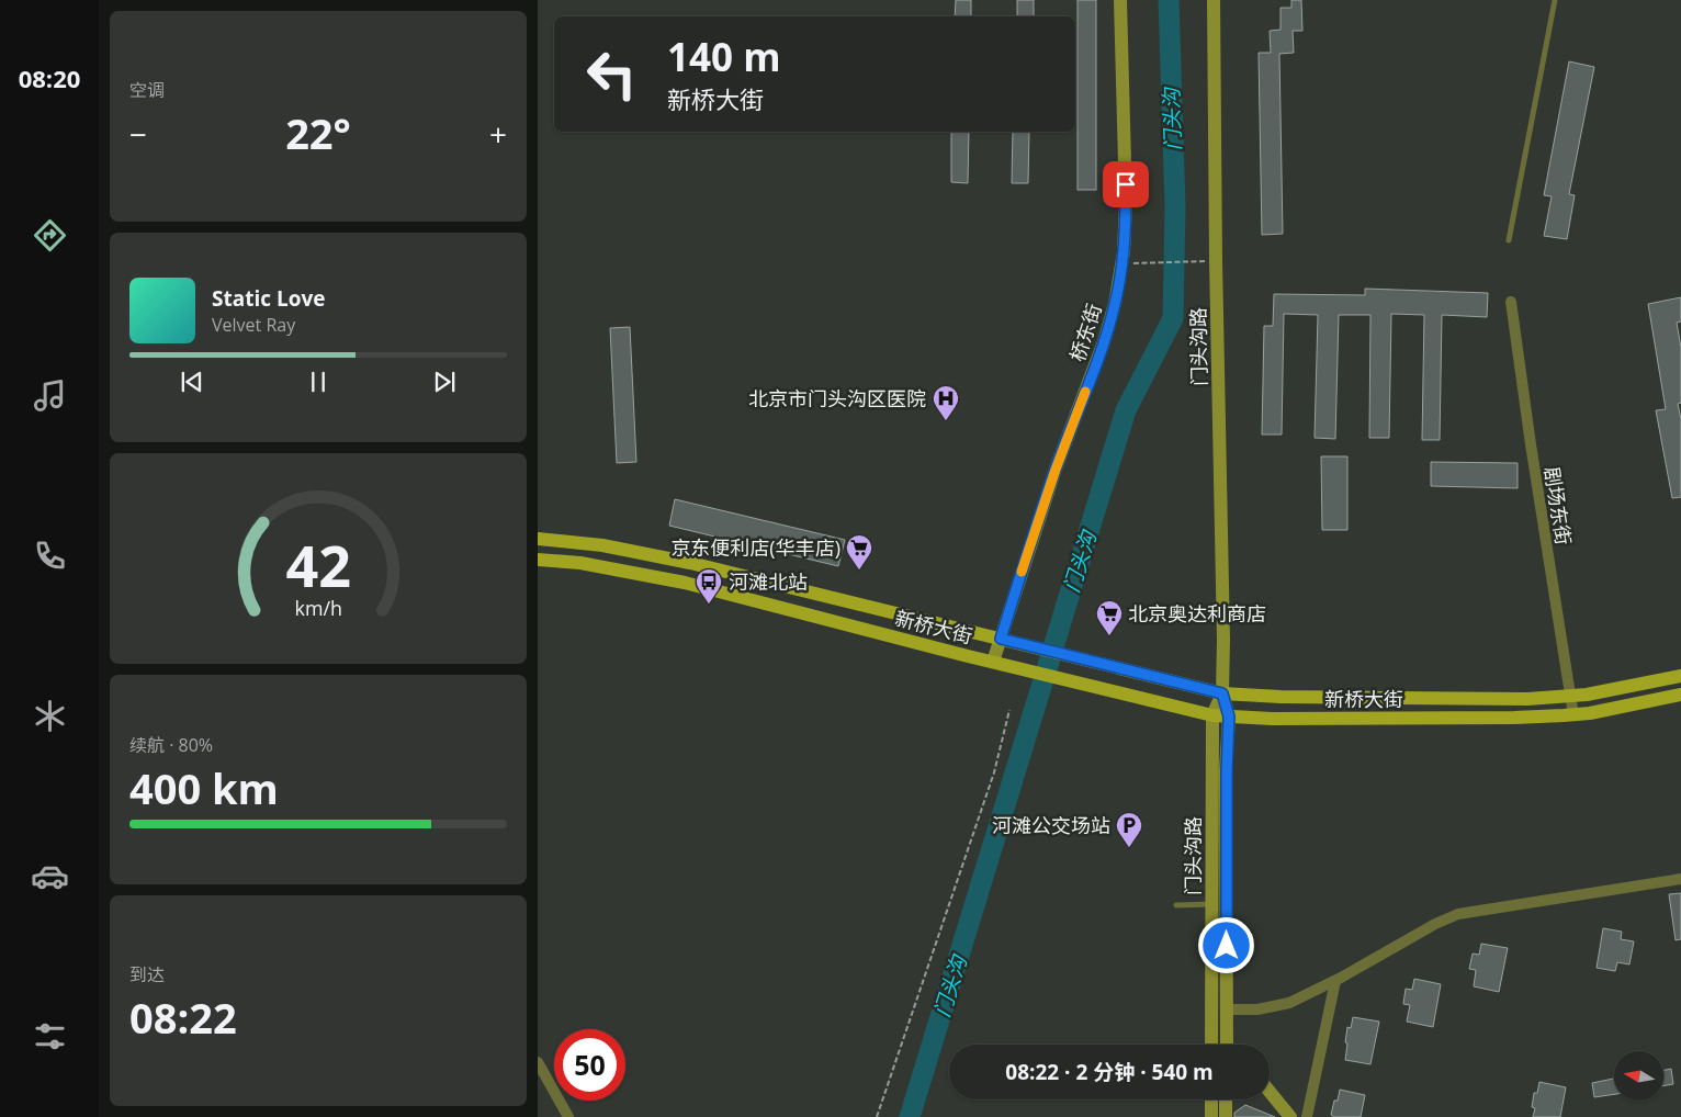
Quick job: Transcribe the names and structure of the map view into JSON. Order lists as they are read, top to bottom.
{
  "streets": {
    "main road": ["新桥大街"],
    "street": ["桥东街", "门头沟路", "剧场东街"]
  },
  "crossings": [
    ["桥东街", "新桥大街"],
    ["门头沟路", "新桥大街"],
    ["剧场东街", "新桥大街"]
  ],
  "water": ["门头沟"],
  "places": {
    "hospital": ["北京市门头沟区医院"],
    "supermarket": ["京东便利店(华丰店)", "北京奥达利商店"],
    "bus stop": ["河滩北站"],
    "parking": ["河滩公交场站"]
  },
  "north": "left",
  "page": {
    "tabs": "08:20",
    "tile": [
      "空调",
      ["续航 · 80%", "400 km"],
      ["到达", "08:22"]
    ],
    "turn": ["140 m", "新桥大街"],
    "heat": ["−", "22°", "+"],
    "song": ["Static Love", "Velvet Ray"],
    "limit": "50",
    "trip": "08:22 · 2 分钟 · 540 m",
    "gauge": ["42", "km/h"]
  }
}
